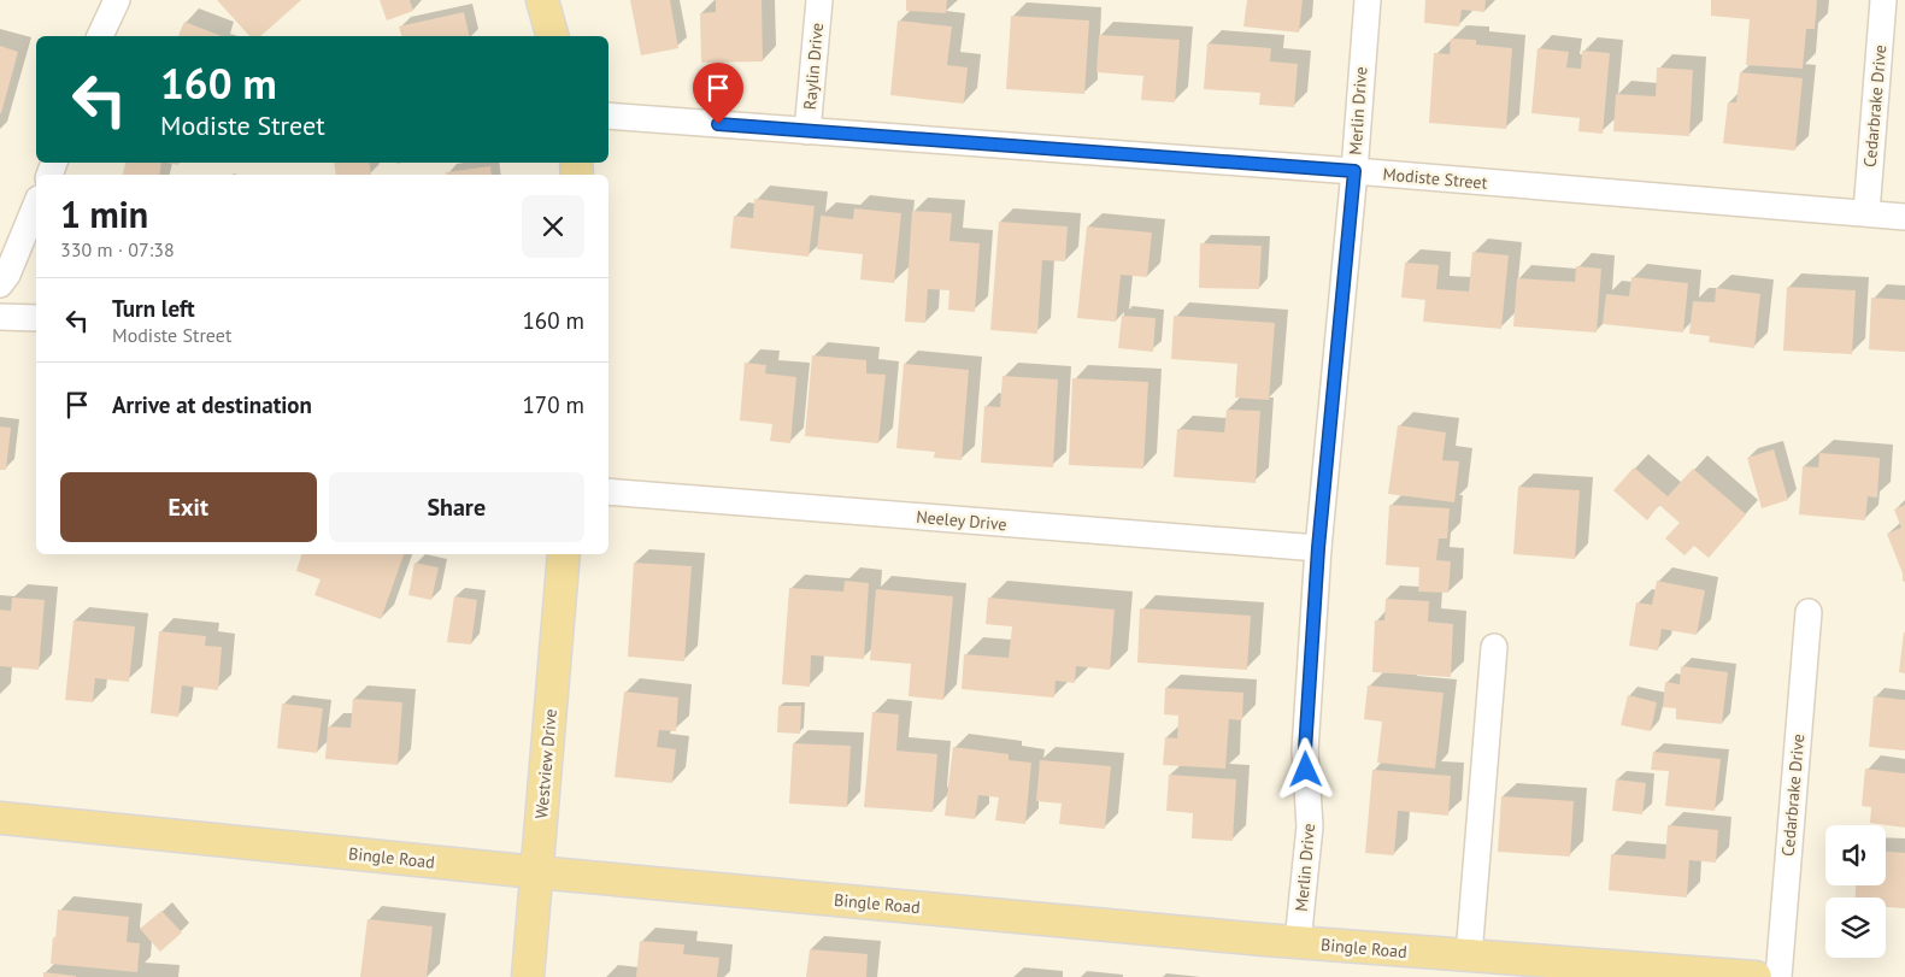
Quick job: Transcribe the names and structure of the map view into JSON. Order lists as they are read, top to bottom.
{
  "streets": {
    "main road": ["Westview Drive", "Bingle Road"],
    "street": [
      "Raylin Drive",
      "Cedarbrake Drive",
      "Merlin Drive",
      "Modiste Street",
      "Neeley Drive"
    ]
  },
  "crossings": [
    ["Raylin Drive", "Modiste Street"],
    ["Cedarbrake Drive", "Modiste Street"],
    ["Merlin Drive", "Modiste Street"],
    ["Merlin Drive", "Neeley Drive"],
    ["Merlin Drive", "Bingle Road"],
    ["Westview Drive", "Bingle Road"]
  ],
  "page": {
    "turn": ["160 m", "Modiste Street"],
    "heading": ["1 min", "330 m · 07:38"],
    "list": [
      {
        "name": "Turn left",
        "note": "Modiste Street",
        "value": "160 m"
      },
      {
        "name": "Arrive at destination",
        "value": "170 m"
      }
    ],
    "buttons": ["Exit", "Share"]
  }
}
